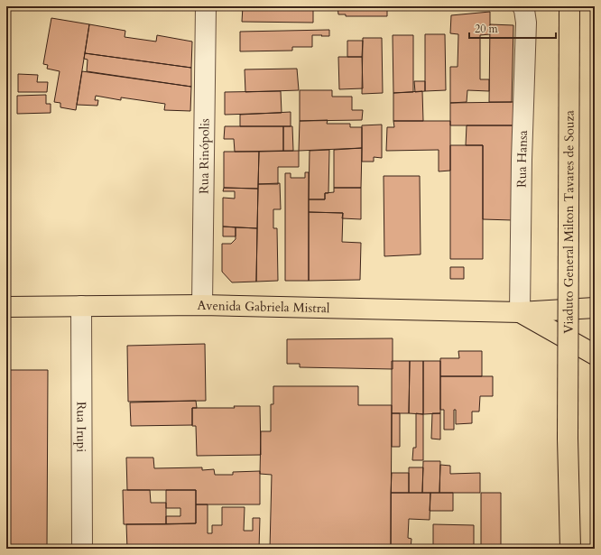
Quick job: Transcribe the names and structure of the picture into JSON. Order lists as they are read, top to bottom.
{
  "streets": {
    "main road": ["Viaduto General Milton Tavares de Souza", "Avenida Gabriela Mistral"],
    "street": ["Rua Rinópolis", "Rua Hansa", "Rua Irupi"]
  },
  "crossings": [
    ["Rua Rinópolis", "Avenida Gabriela Mistral"],
    ["Rua Hansa", "Avenida Gabriela Mistral"],
    ["Avenida Gabriela Mistral", "Rua Irupi"]
  ],
  "scale_bar": "20 m"
}
